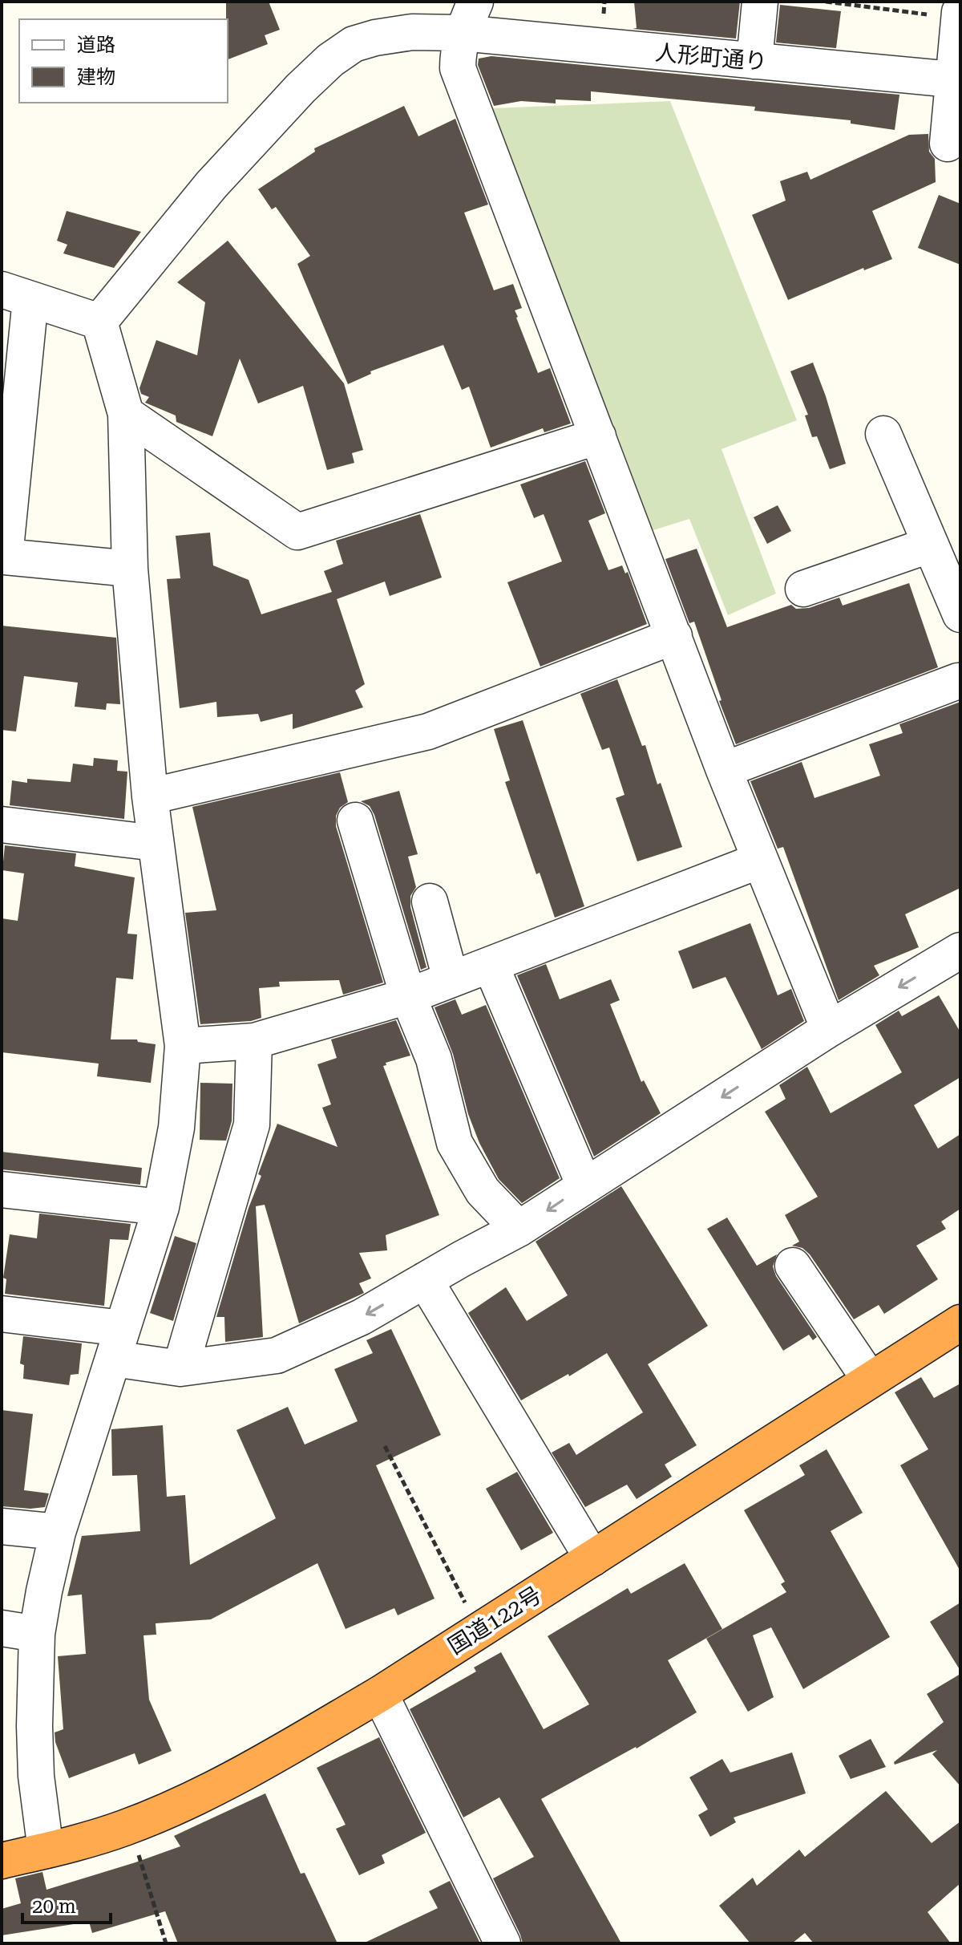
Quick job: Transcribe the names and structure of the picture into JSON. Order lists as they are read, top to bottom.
{
  "streets": {
    "highway": ["国道122号"],
    "street": ["人形町通り"]
  },
  "legend": ["道路", "建物"],
  "scale_bar": "20 m"
}
